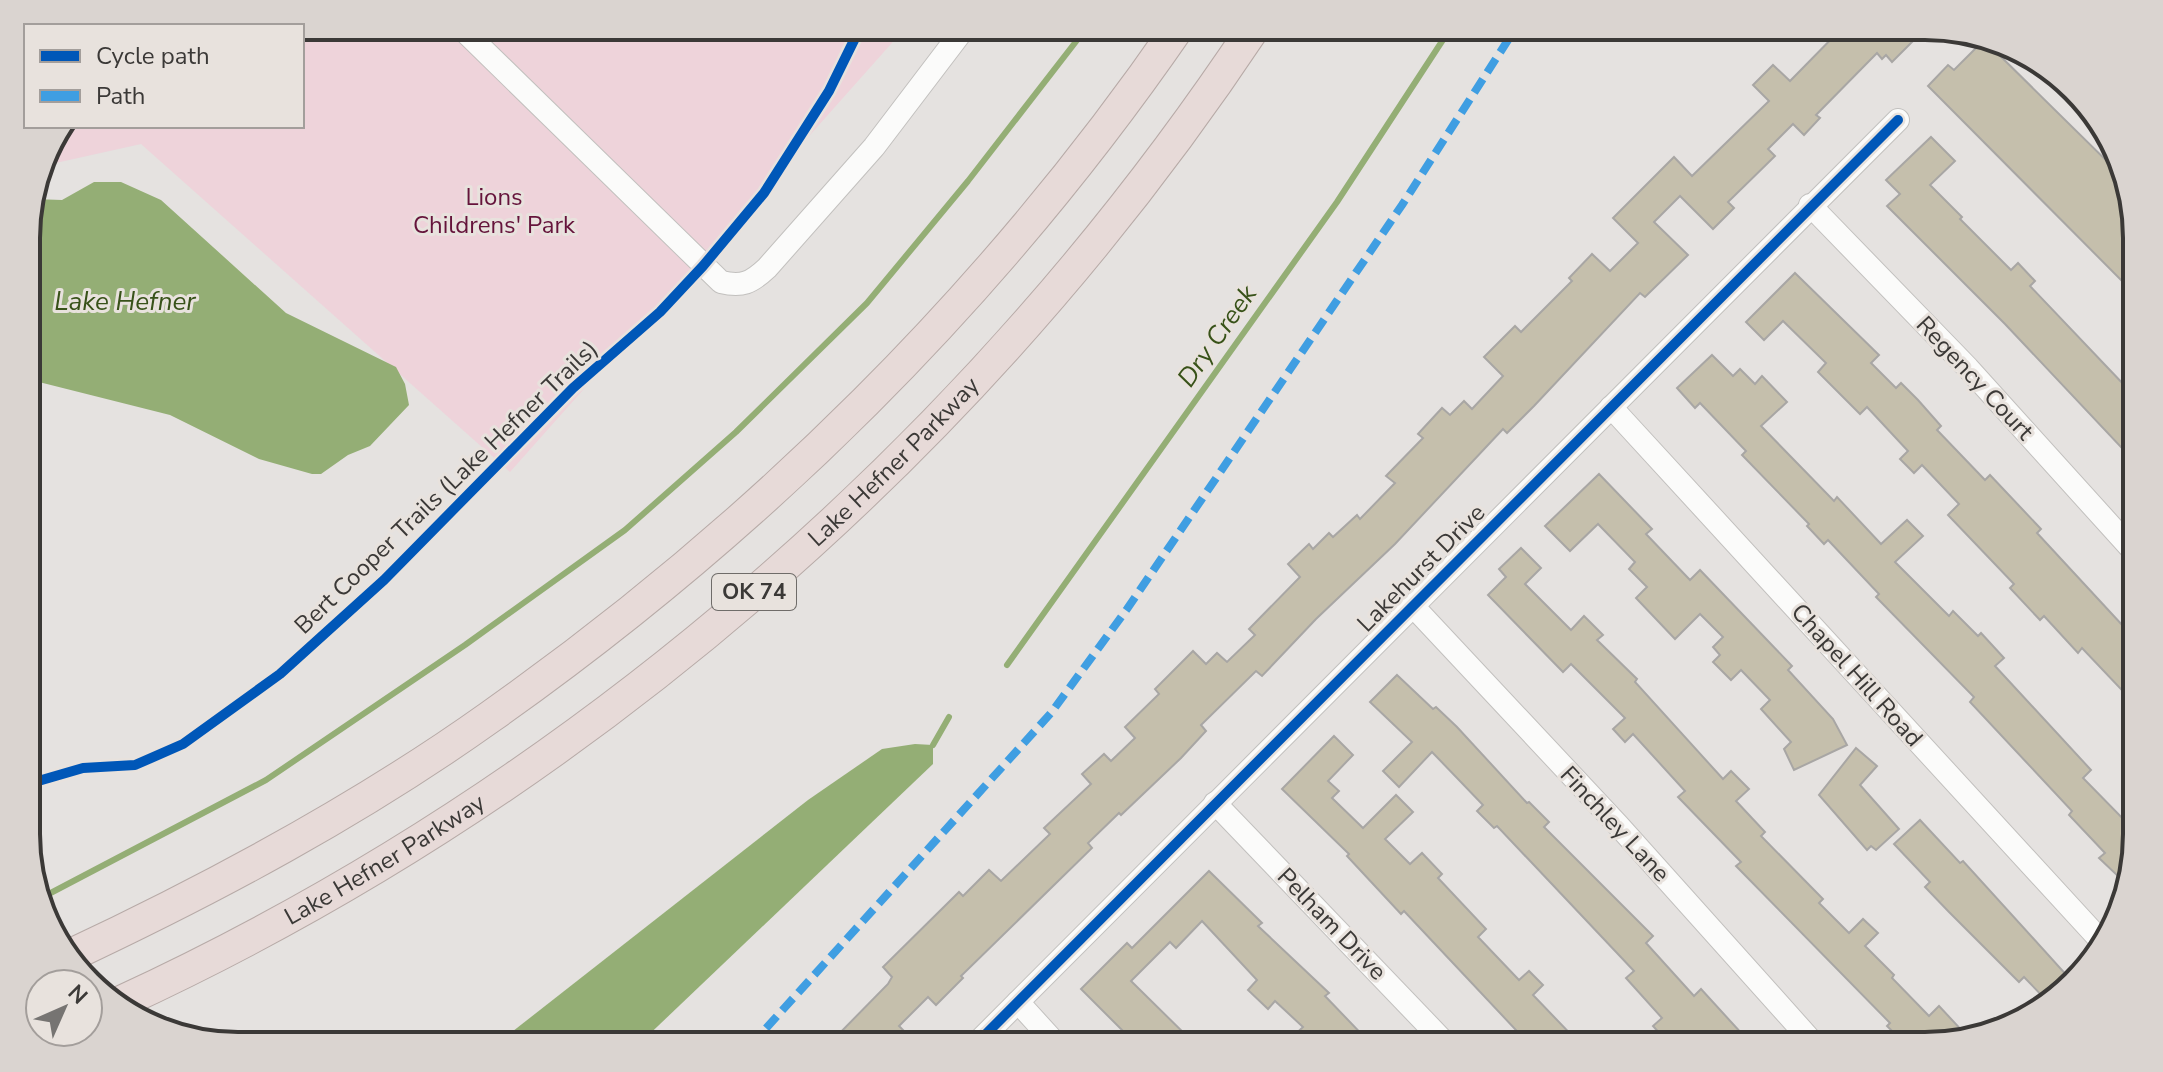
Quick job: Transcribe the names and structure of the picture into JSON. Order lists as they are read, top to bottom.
{
  "streets": {
    "highway": ["Lake Hefner Parkway", "OK 74"],
    "street": [
      "Regency Court",
      "Lakehurst Drive",
      "Chapel Hill Road",
      "Finchley Lane",
      "Pelham Drive"
    ],
    "cycle path": ["Bert Cooper Trails (Lake Hefner Trails)"]
  },
  "crossings": [
    ["Regency Court", "Lakehurst Drive"],
    ["Lakehurst Drive", "Chapel Hill Road"],
    ["Lakehurst Drive", "Finchley Lane"],
    ["Lakehurst Drive", "Pelham Drive"]
  ],
  "water": ["Lake Hefner", "Dry Creek"],
  "parks": ["Lions Childrens' Park"],
  "legend": ["Cycle path", "Path"],
  "north": "top right"
}
